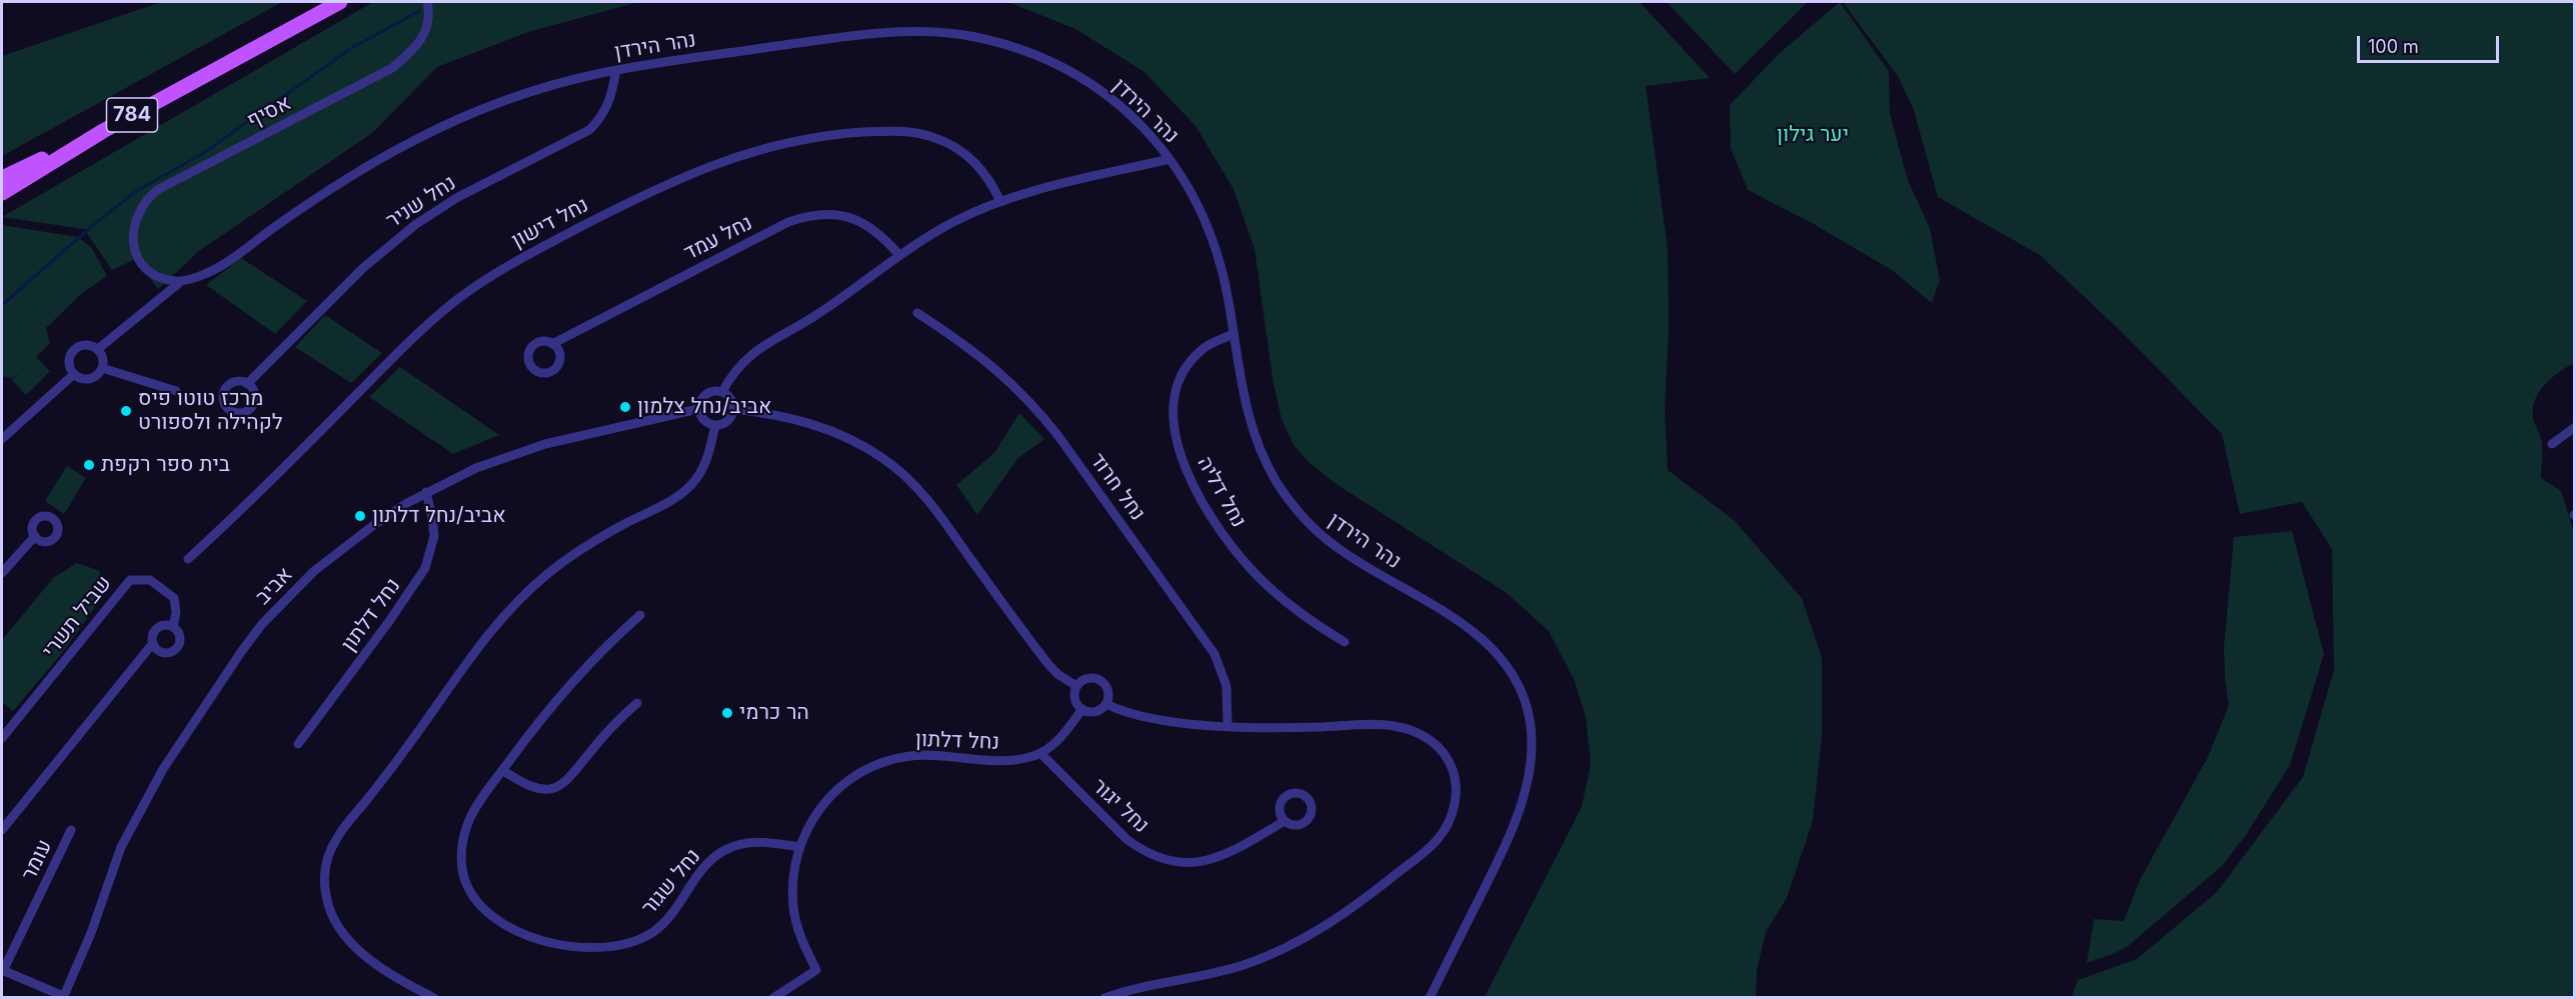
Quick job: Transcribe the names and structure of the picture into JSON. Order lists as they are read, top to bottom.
{
  "streets": {
    "main road": ["784"],
    "street": [
      "נהר הירדן",
      "אסיף",
      "נחל שניר",
      "נחל דישון",
      "נחל עמד",
      "נחל חרוד",
      "נחל דליה",
      "אביב",
      "נחל דלתון",
      "שביל תשרי",
      "נחל יגור",
      "עומר",
      "נחל שגור"
    ]
  },
  "crossings": [
    ["נהר הירדן", "אסיף"],
    ["נהר הירדן", "נחל שניר"],
    ["נהר הירדן", "נחל דליה"],
    ["אביב", "נחל דלתון"],
    ["אביב", "עומר"],
    ["נחל דלתון", "נחל יגור"],
    ["נחל דלתון", "נחל שגור"]
  ],
  "parks": ["יער גילון"],
  "places": [
    "אביב/נחל צלמון",
    "מרכז טוטו פיס לקהילה ולספורט",
    "בית ספר רקפת",
    "אביב/נחל דלתון",
    "הר כרמי"
  ],
  "scale_bar": "100 m"
}
